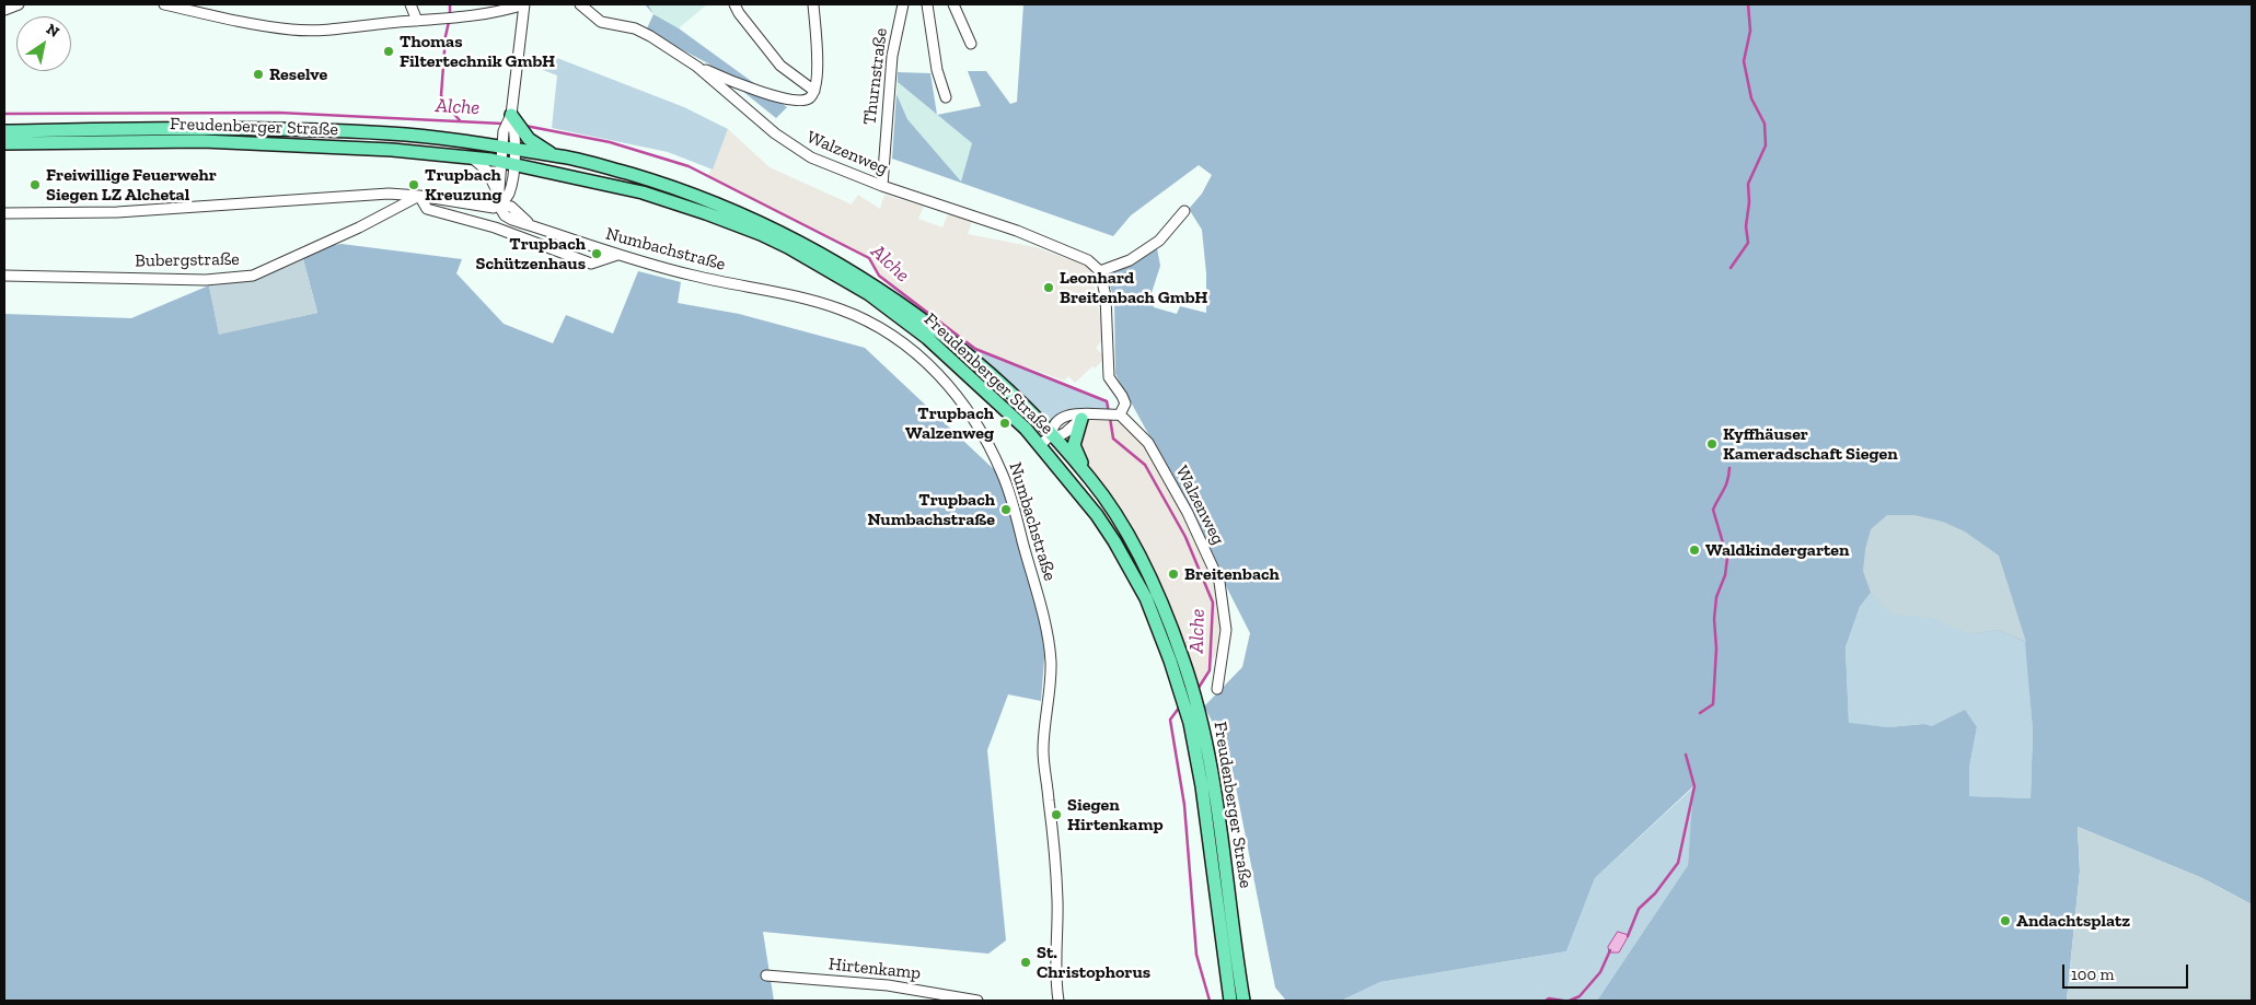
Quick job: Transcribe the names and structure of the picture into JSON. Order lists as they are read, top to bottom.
{
  "streets": {
    "main road": ["Freudenberger Straße"],
    "street": [
      "Thurnstraße",
      "Walzenweg",
      "Numbachstraße",
      "Bubergstraße",
      "Hirtenkamp"
    ]
  },
  "crossings": [
    ["Thurnstraße", "Walzenweg"]
  ],
  "water": ["Alche"],
  "places": [
    "Thomas Filtertechnik GmbH",
    "Reselve",
    "Freiwillige Feuerwehr Siegen LZ Alchetal",
    "Trupbach Kreuzung",
    "Trupbach Schützenhaus",
    "Leonhard Breitenbach GmbH",
    "Trupbach Walzenweg",
    "Kyffhäuser Kameradschaft Siegen",
    "Trupbach Numbachstraße",
    "Waldkindergarten",
    "Breitenbach",
    "Siegen Hirtenkamp",
    "Andachtsplatz",
    "St. Christophorus"
  ],
  "scale_bar": "100 m",
  "north": "top right"
}
